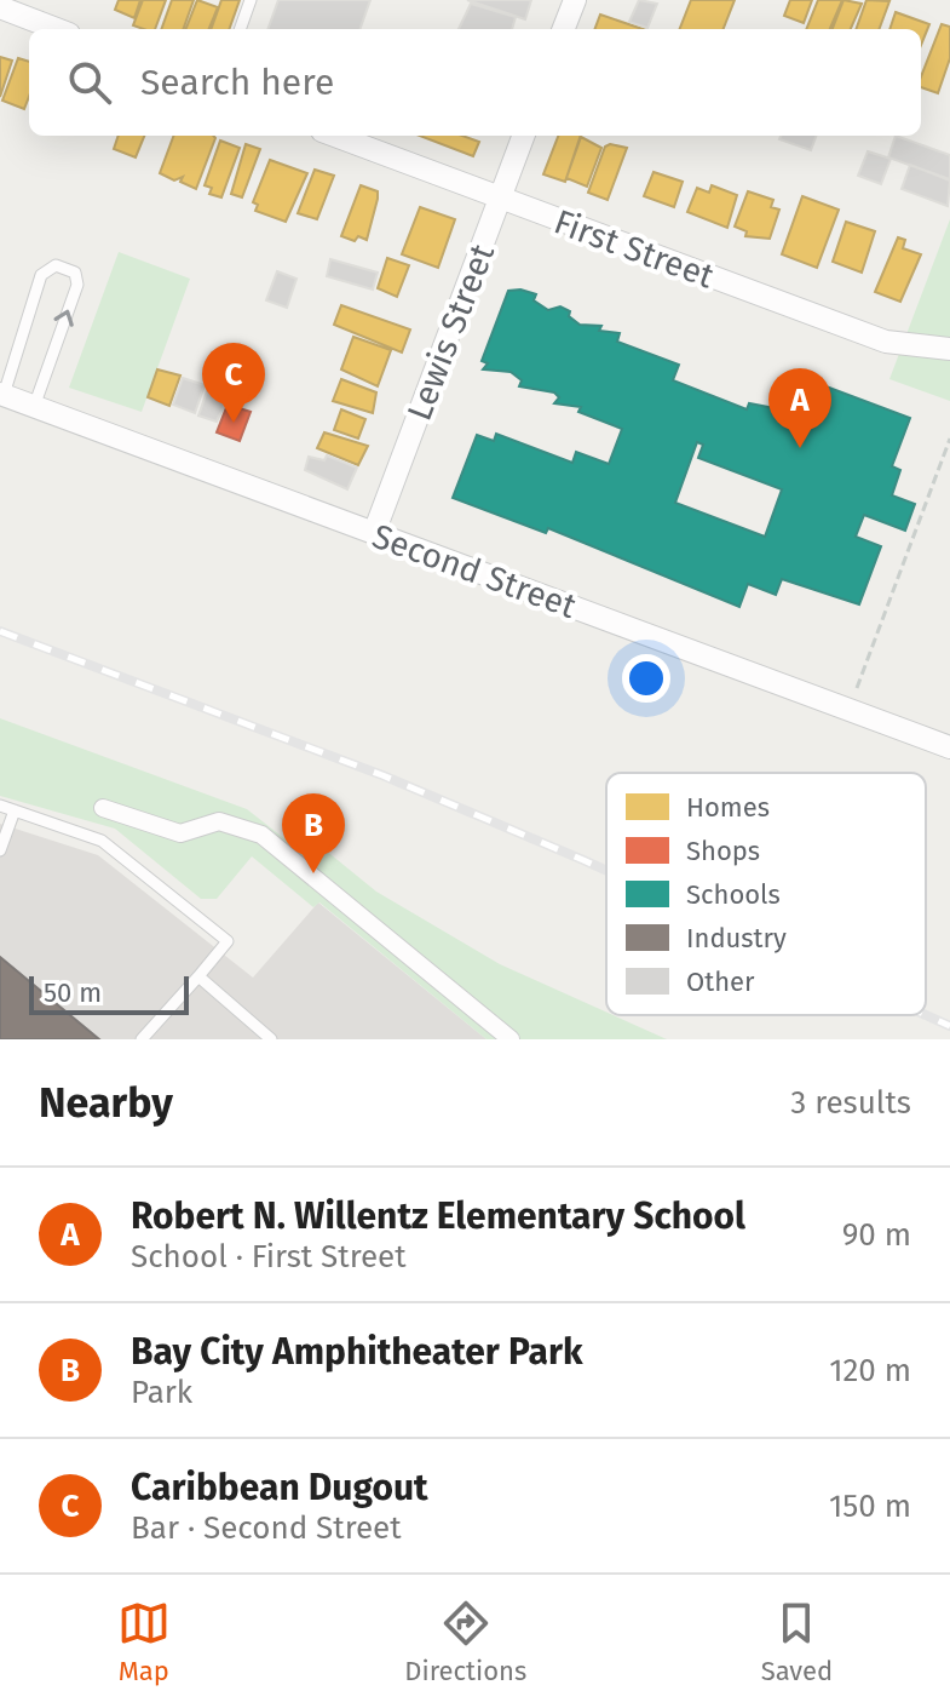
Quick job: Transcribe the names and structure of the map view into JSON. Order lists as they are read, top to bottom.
{
  "streets": {
    "street": ["First Street", "Lewis Street", "Second Street"]
  },
  "crossings": [
    ["First Street", "Lewis Street"],
    ["Lewis Street", "Second Street"]
  ],
  "legend": [
    "Homes",
    "Shops",
    "Schools",
    "Industry",
    "Other"
  ],
  "scale_bar": "50 m",
  "page": {
    "search": "Search here",
    "pins": ["C", "A", "B"],
    "scale": "50 m",
    "heading": ["Nearby", "3 results"],
    "list": [
      {
        "mark": "A",
        "name": "Robert N. Willentz Elementary School",
        "note": "School · First Street",
        "value": "90 m"
      },
      {
        "mark": "B",
        "name": "Bay City Amphitheater Park",
        "note": "Park",
        "value": "120 m"
      },
      {
        "mark": "C",
        "name": "Caribbean Dugout",
        "note": "Bar · Second Street",
        "value": "150 m"
      }
    ],
    "nav": ["Map", "Directions", "Saved"]
  }
}
